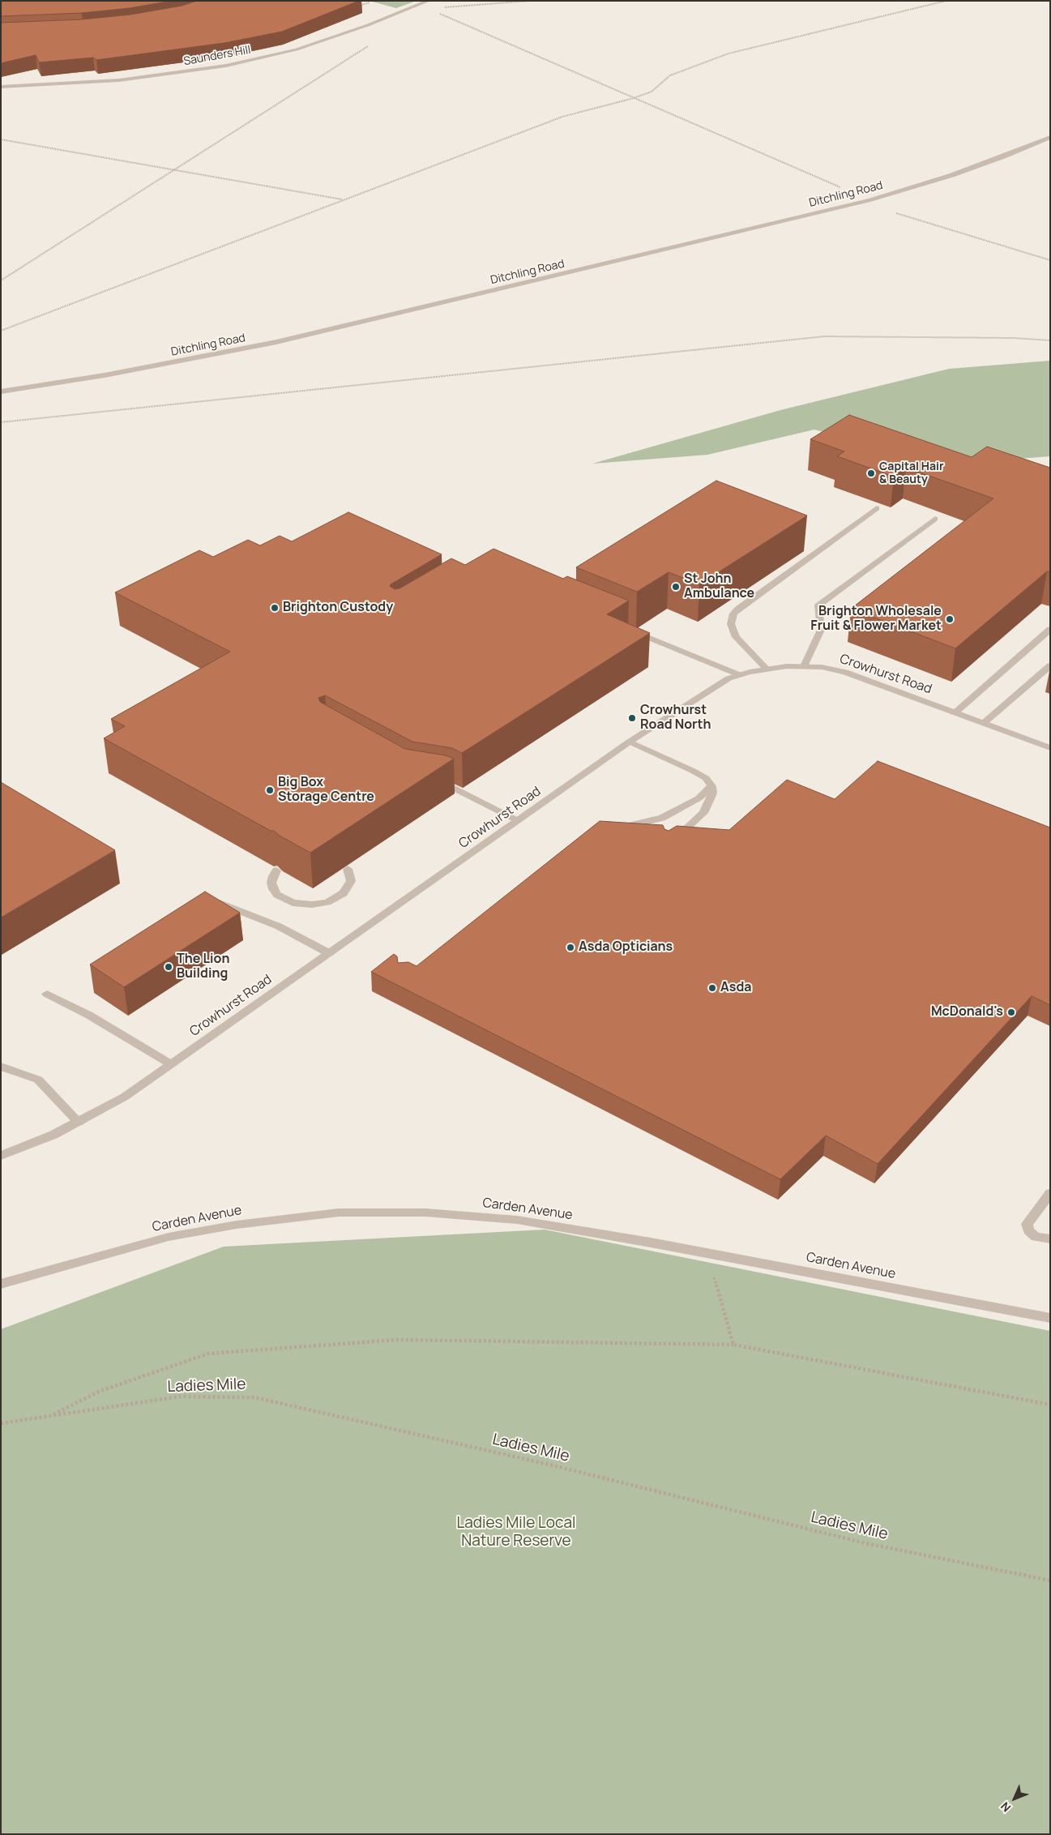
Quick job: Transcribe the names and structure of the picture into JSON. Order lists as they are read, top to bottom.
{
  "streets": {
    "street": [
      "Saunders Hill",
      "Ditchling Road",
      "Crowhurst Road",
      "Carden Avenue"
    ],
    "path": ["Ladies Mile"]
  },
  "parks": ["Ladies Mile Local Nature Reserve"],
  "places": [
    "Capital Hair & Beauty",
    "St John Ambulance",
    "Brighton Custody",
    "Brighton Wholesale Fruit & Flower Market",
    "Crowhurst Road North",
    "Big Box Storage Centre",
    "Asda Opticians",
    "The Lion Building",
    "Asda",
    "McDonald's"
  ],
  "north": "bottom left"
}
